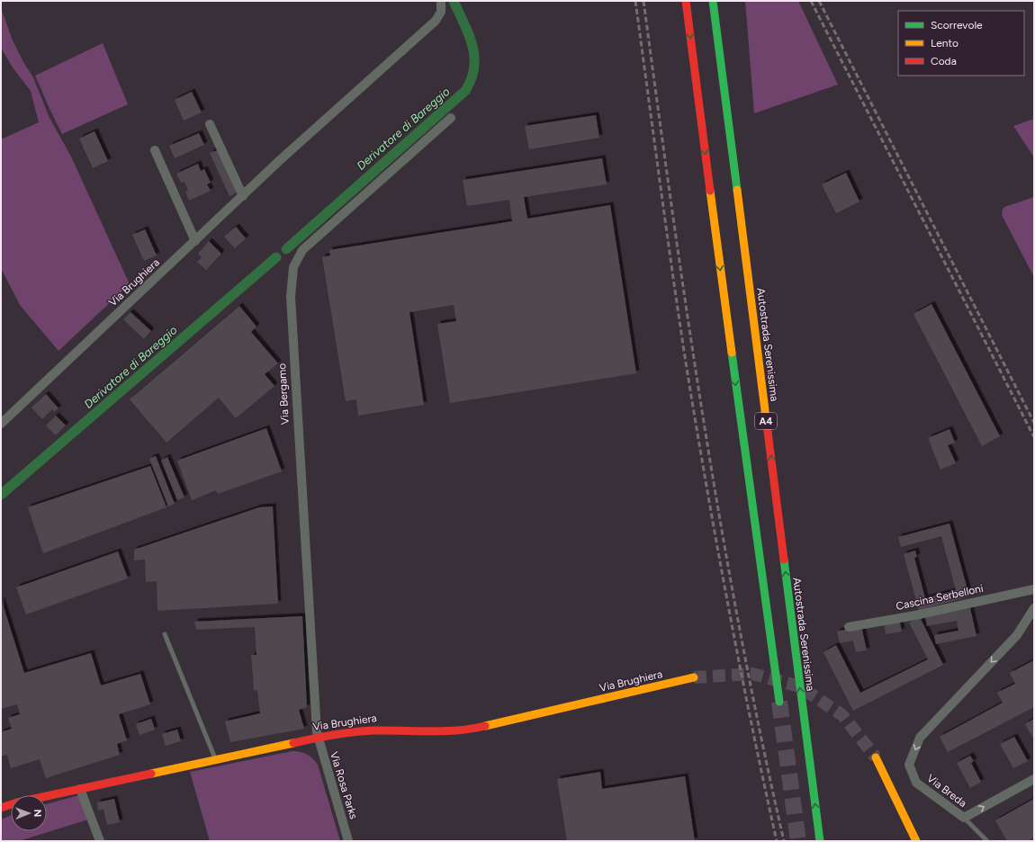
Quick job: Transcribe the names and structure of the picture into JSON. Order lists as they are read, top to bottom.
{
  "streets": {
    "main road": ["Via Brughiera", "Autostrada Serenissima", "A4"],
    "street": [
      "Via Bergamo",
      "Cascina Serbelloni",
      "Via Rosa Parks",
      "Via Breda"
    ]
  },
  "crossings": [
    ["Via Brughiera", "Via Bergamo"],
    ["Via Brughiera", "Via Rosa Parks"],
    ["Via Bergamo", "Via Rosa Parks"]
  ],
  "water": ["Derivatore di Bareggio"],
  "legend": ["Scorrevole", "Lento", "Coda"],
  "north": "right"
}
